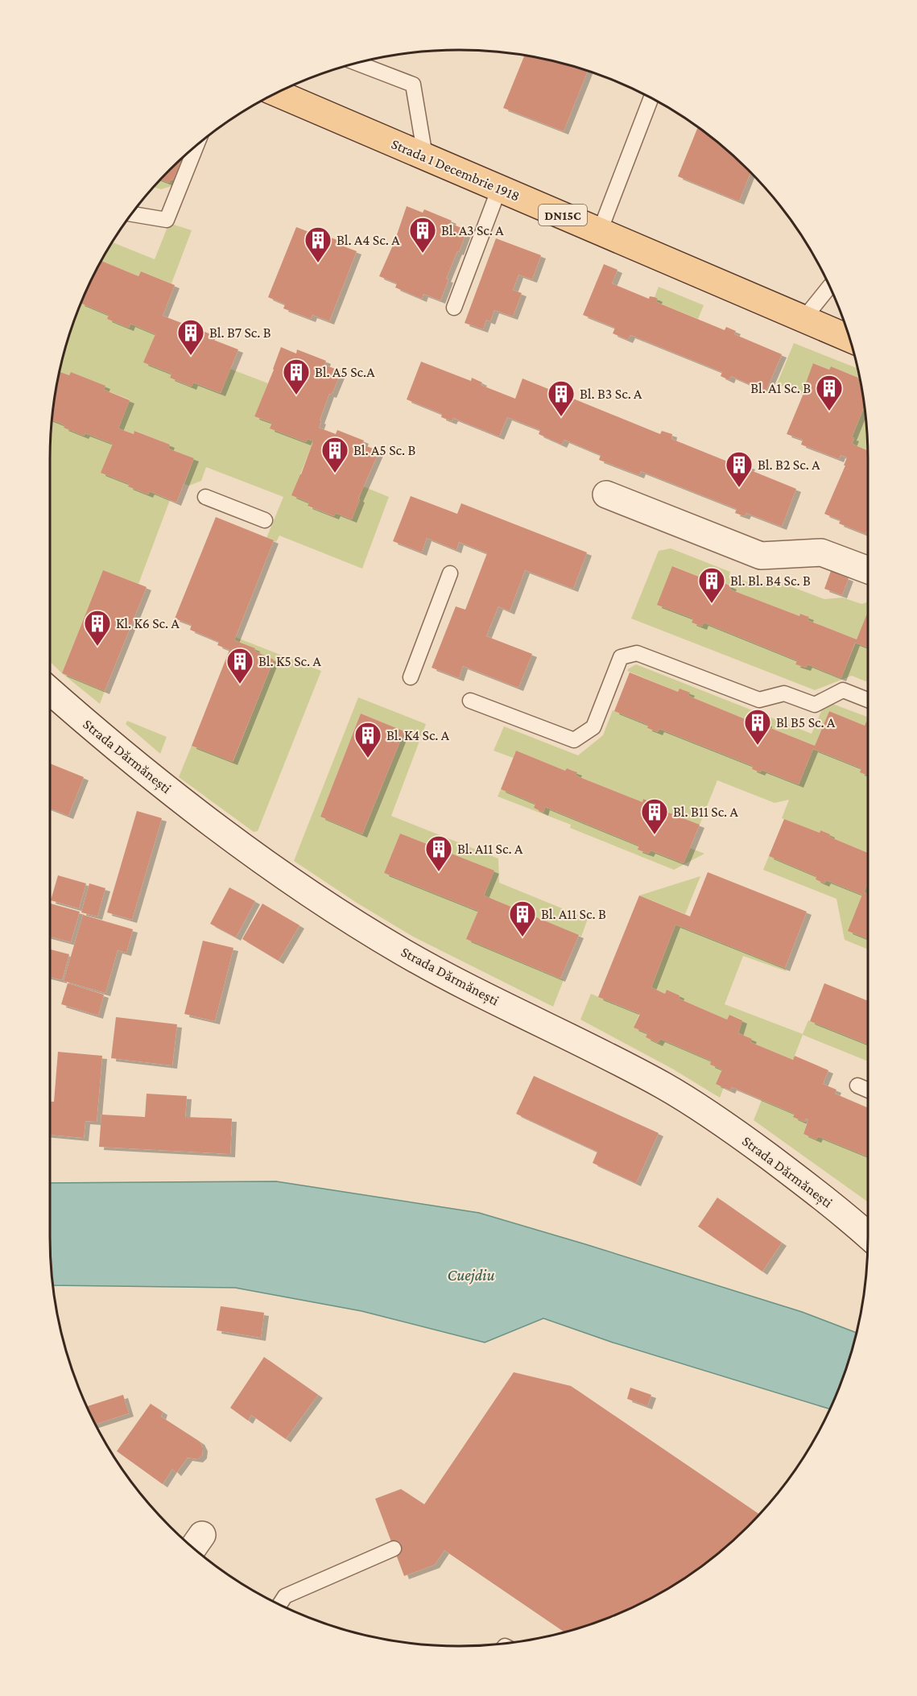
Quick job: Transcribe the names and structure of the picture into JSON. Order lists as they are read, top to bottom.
{
  "streets": {
    "main road": ["Strada 1 Decembrie 1918", "DN15C"],
    "street": ["Strada Dărmănești"]
  },
  "water": ["Cuejdiu"],
  "places": {
    "building": [
      "Bl. A3 Sc. A",
      "Bl. A4 Sc. A",
      "Bl. B7 Sc. B",
      "Bl. A5 Sc.A",
      "Bl. A1 Sc. B",
      "Bl. B3 Sc. A",
      "Bl. A5 Sc. B",
      "Bl. B2 Sc. A",
      "Bl. Bl. B4 Sc. B",
      "Kl. K6 Sc. A",
      "Bl. K5 Sc. A",
      "Bl B5 Sc. A",
      "Bl. K4 Sc. A",
      "Bl. B11 Sc. A",
      "Bl. A11 Sc. A",
      "Bl. A11 Sc. B"
    ]
  }
}
